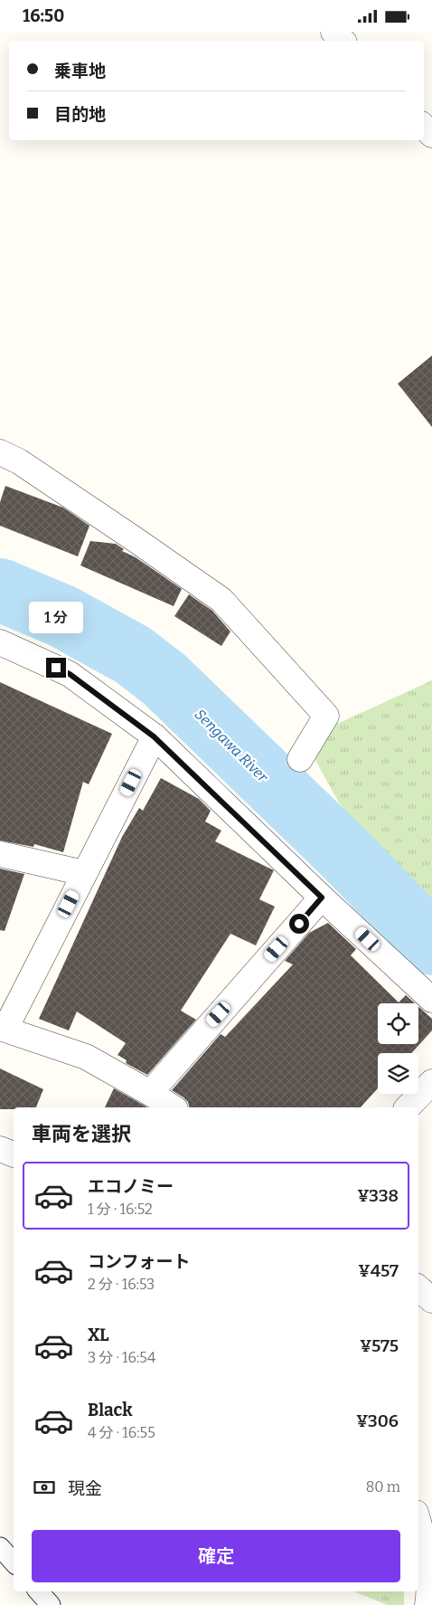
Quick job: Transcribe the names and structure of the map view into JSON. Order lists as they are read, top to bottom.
{
  "water": ["Sengawa River"],
  "page": {
    "status": "16:50",
    "banner": ["乗車地", "目的地"],
    "bubble": "1 分",
    "heading": "車両を選択",
    "list": [
      {
        "name": "エコノミー",
        "note": "1 分 · 16:52",
        "value": "¥338"
      },
      {
        "name": "コンフォート",
        "note": "2 分 · 16:53",
        "value": "¥457"
      },
      {
        "name": "XL",
        "note": "3 分 · 16:54",
        "value": "¥575"
      },
      {
        "name": "Black",
        "note": "4 分 · 16:55",
        "value": "¥306"
      }
    ],
    "pay": ["現金", "80 m"],
    "buttons": "確定"
  }
}
